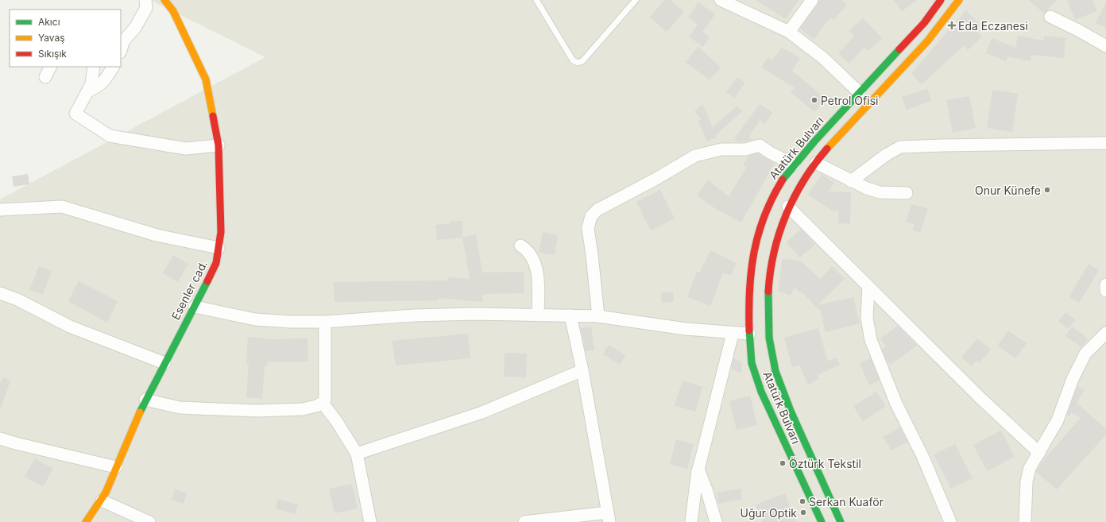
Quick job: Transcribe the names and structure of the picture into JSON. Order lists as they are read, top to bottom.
{
  "streets": {
    "main road": ["Atatürk Bulvarı", "Esenler cad."]
  },
  "places": {
    "health": ["Eda Eczanesi"],
    "other": [
      "Petrol Ofisi",
      "Onur Künefe",
      "Öztürk Tekstil",
      "Serkan Kuaför",
      "Uğur Optik"
    ]
  },
  "legend": ["Akıcı", "Yavaş", "Sıkışık"]
}
